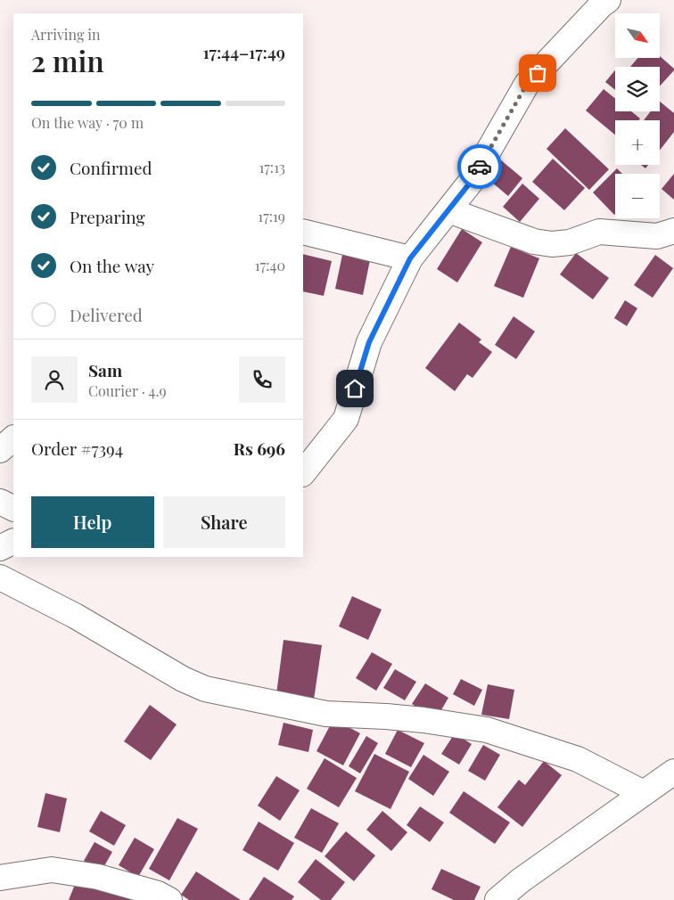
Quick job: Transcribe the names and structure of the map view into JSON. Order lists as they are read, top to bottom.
{
  "north": "bottom right",
  "page": {
    "map_buttons": ["+", "−"],
    "heading": ["2 min", "Arriving in", "17:44–17:49"],
    "panel": [
      "Sam",
      "Courier · 4.9",
      "Order #7394",
      "Rs 696"
    ],
    "bar": "On the way · 70 m",
    "list": [
      ["Confirmed", "17:13"],
      ["Preparing", "17:19"],
      ["On the way", "17:40"],
      "Delivered"
    ],
    "buttons": ["Help", "Share"]
  }
}
